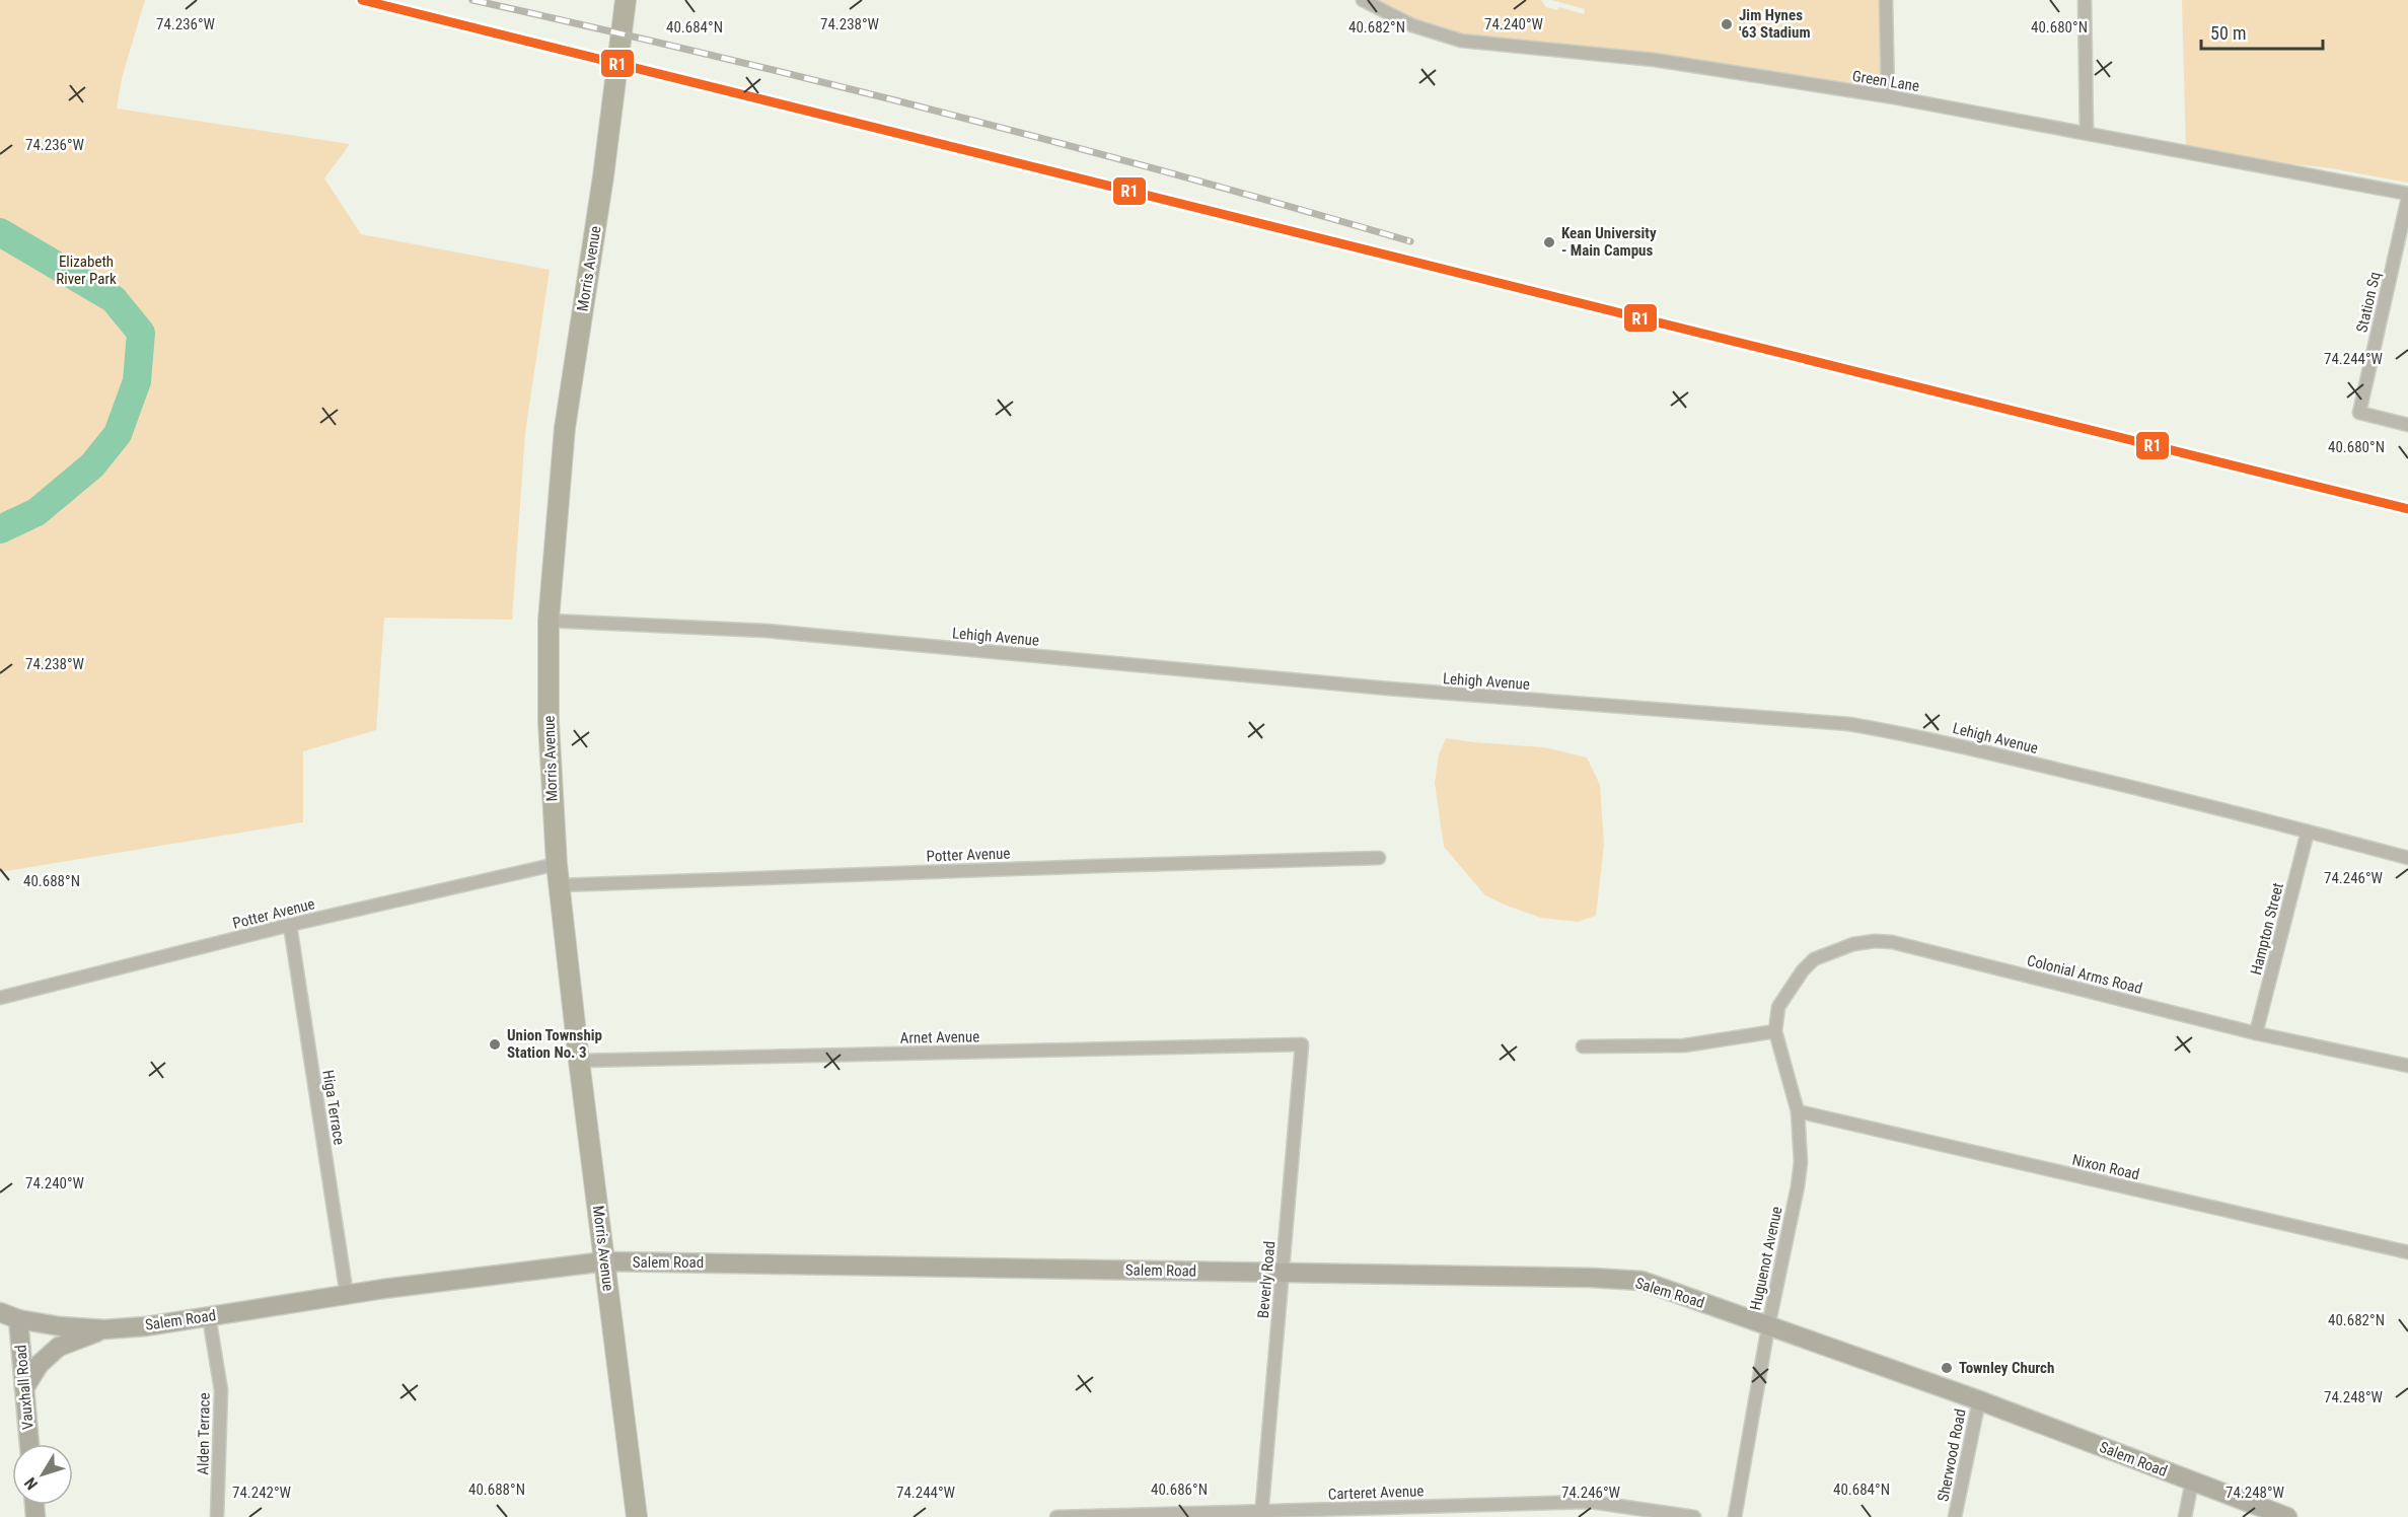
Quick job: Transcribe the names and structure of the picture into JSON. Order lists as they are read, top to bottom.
{
  "streets": {
    "main road": ["Morris Avenue"],
    "street": [
      "Green Lane",
      "Station Sq",
      "Lehigh Avenue",
      "Potter Avenue",
      "Hampton Street",
      "Colonial Arms Road",
      "Arnet Avenue",
      "Higa Terrace",
      "Nixon Road",
      "Huguenot Avenue",
      "Salem Road",
      "Beverly Road",
      "Vauxhall Road",
      "Alden Terrace",
      "Sherwood Road",
      "Carteret Avenue"
    ]
  },
  "crossings": [
    ["Green Lane", "Station Sq"],
    ["Morris Avenue", "Lehigh Avenue"],
    ["Morris Avenue", "Potter Avenue"],
    ["Morris Avenue", "Arnet Avenue"],
    ["Morris Avenue", "Salem Road"],
    ["Lehigh Avenue", "Hampton Street"],
    ["Potter Avenue", "Higa Terrace"],
    ["Hampton Street", "Colonial Arms Road"],
    ["Colonial Arms Road", "Huguenot Avenue"],
    ["Arnet Avenue", "Beverly Road"],
    ["Higa Terrace", "Salem Road"],
    ["Nixon Road", "Huguenot Avenue"],
    ["Huguenot Avenue", "Salem Road"],
    ["Salem Road", "Beverly Road"],
    ["Salem Road", "Vauxhall Road"],
    ["Salem Road", "Alden Terrace"],
    ["Salem Road", "Sherwood Road"],
    ["Beverly Road", "Carteret Avenue"]
  ],
  "parks": ["Elizabeth River Park"],
  "places": [
    "Jim Hynes '63 Stadium",
    "Kean University - Main Campus",
    "Union Township Station No. 3",
    "Townley Church"
  ],
  "lines": ["transit line R1"],
  "scale_bar": "50 m",
  "north": "bottom left",
  "coordinates": [
    "74.236°W",
    "74.238°W",
    "74.240°W",
    "40.680°N",
    "40.684°N",
    "40.682°N",
    "74.244°W",
    "74.246°W",
    "40.688°N",
    "74.248°W",
    "40.686°N",
    "74.242°W"
  ]
}
